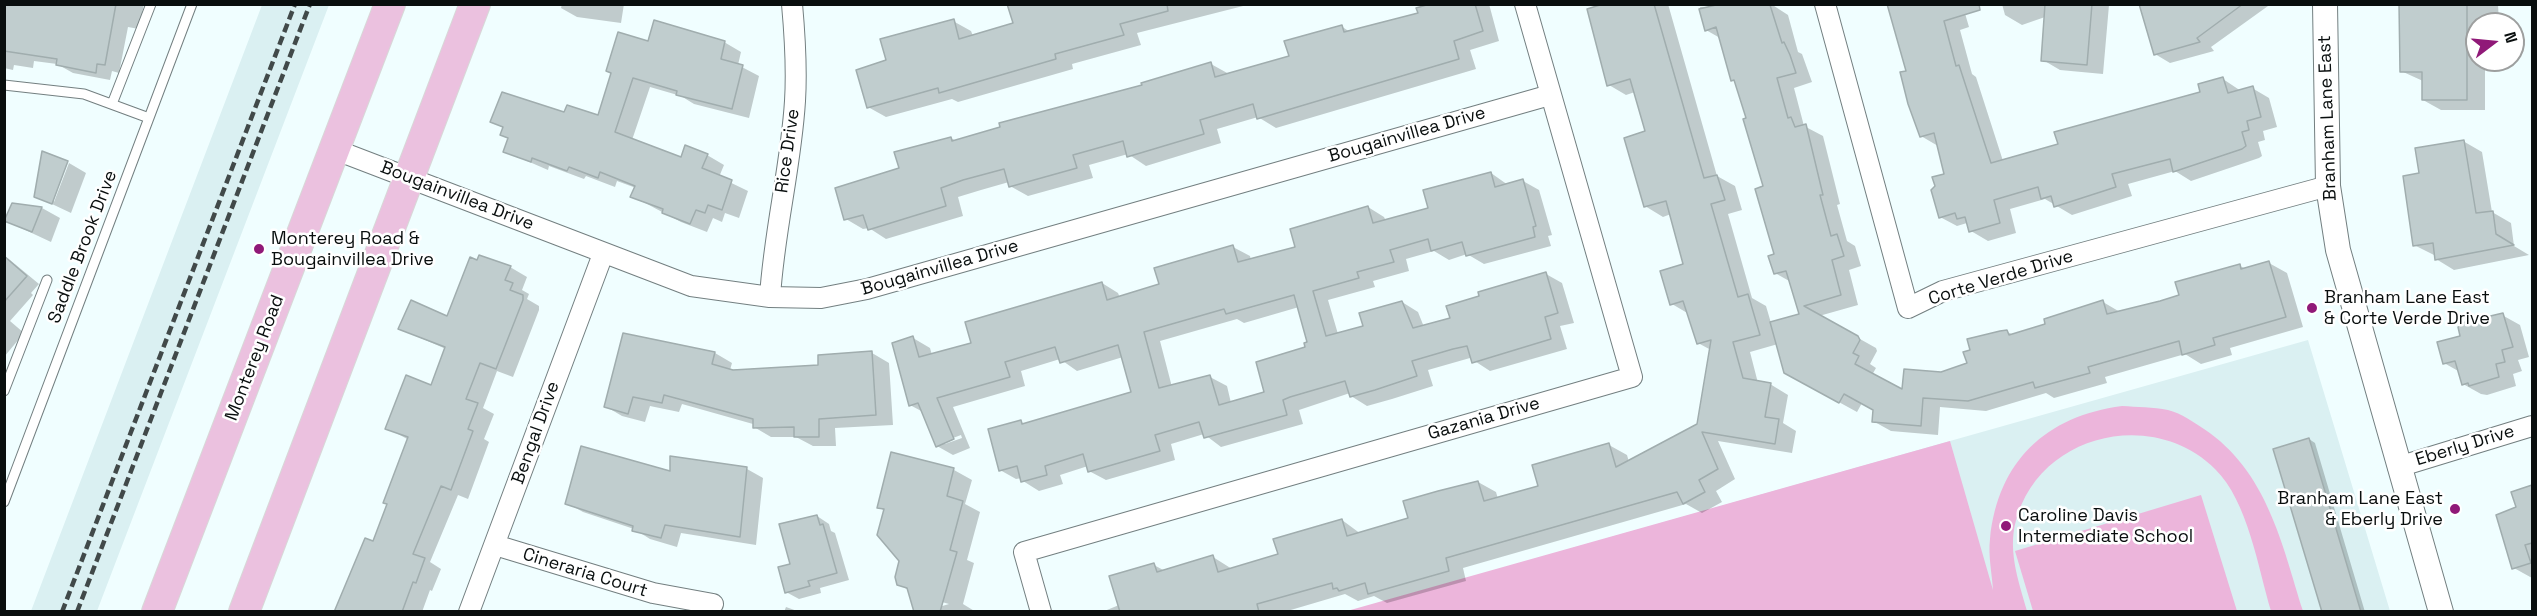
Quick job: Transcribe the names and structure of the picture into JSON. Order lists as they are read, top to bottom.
{
  "streets": {
    "main road": ["Monterey Road"],
    "street": [
      "Branham Lane East",
      "Bougainvillea Drive",
      "Rice Drive",
      "Corte Verde Drive",
      "Gazania Drive",
      "Bengal Drive",
      "Eberly Drive",
      "Cineraria Court"
    ],
    "lane": ["Saddle Brook Drive"]
  },
  "crossings": [
    ["Branham Lane East", "Corte Verde Drive"],
    ["Branham Lane East", "Eberly Drive"],
    ["Bougainvillea Drive", "Rice Drive"],
    ["Bougainvillea Drive", "Monterey Road"],
    ["Bougainvillea Drive", "Gazania Drive"],
    ["Bougainvillea Drive", "Bengal Drive"],
    ["Bengal Drive", "Cineraria Court"]
  ],
  "places": [
    "Monterey Road & Bougainvillea Drive",
    "Branham Lane East & Corte Verde Drive",
    "Branham Lane East & Eberly Drive",
    "Caroline Davis Intermediate School"
  ],
  "north": "right"
}
